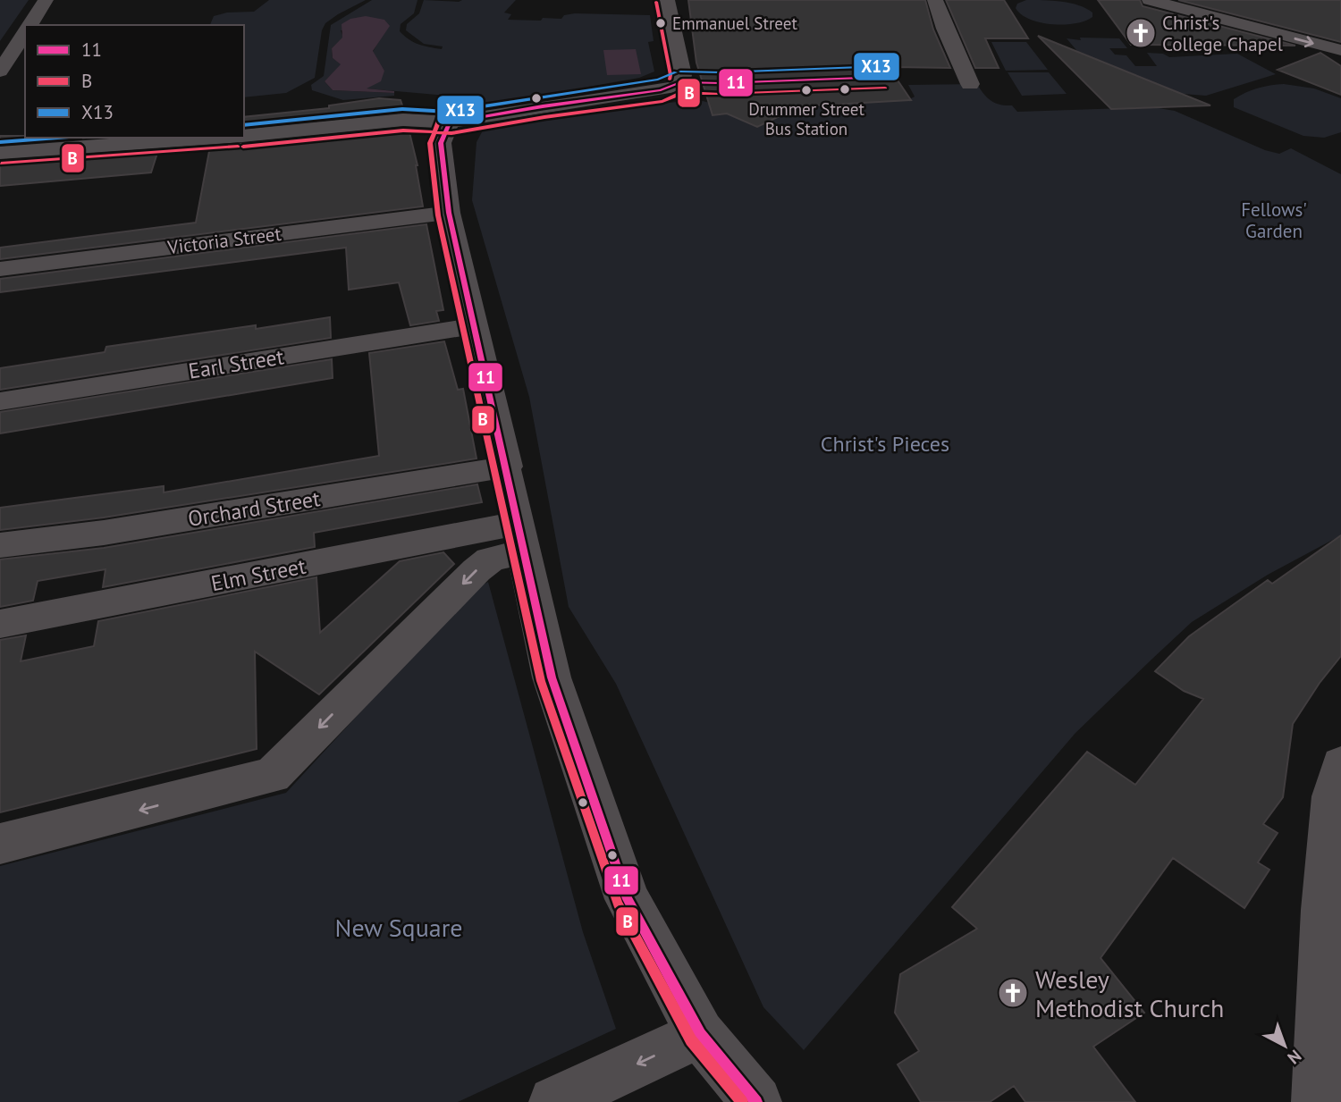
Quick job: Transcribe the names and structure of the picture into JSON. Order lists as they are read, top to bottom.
{
  "streets": {
    "street": [
      "Victoria Street",
      "Earl Street",
      "Orchard Street",
      "Elm Street"
    ]
  },
  "parks": ["Fellows' Garden", "Christ's Pieces", "New Square"],
  "places": {
    "other": ["Emmanuel Street", "Drummer Street Bus Station"],
    "church": ["Christ's College Chapel", "Wesley Methodist Church"]
  },
  "lines": ["transit line B", "transit line X13", "transit line 11"],
  "legend": ["11", "B", "X13"],
  "north": "bottom right"
}
